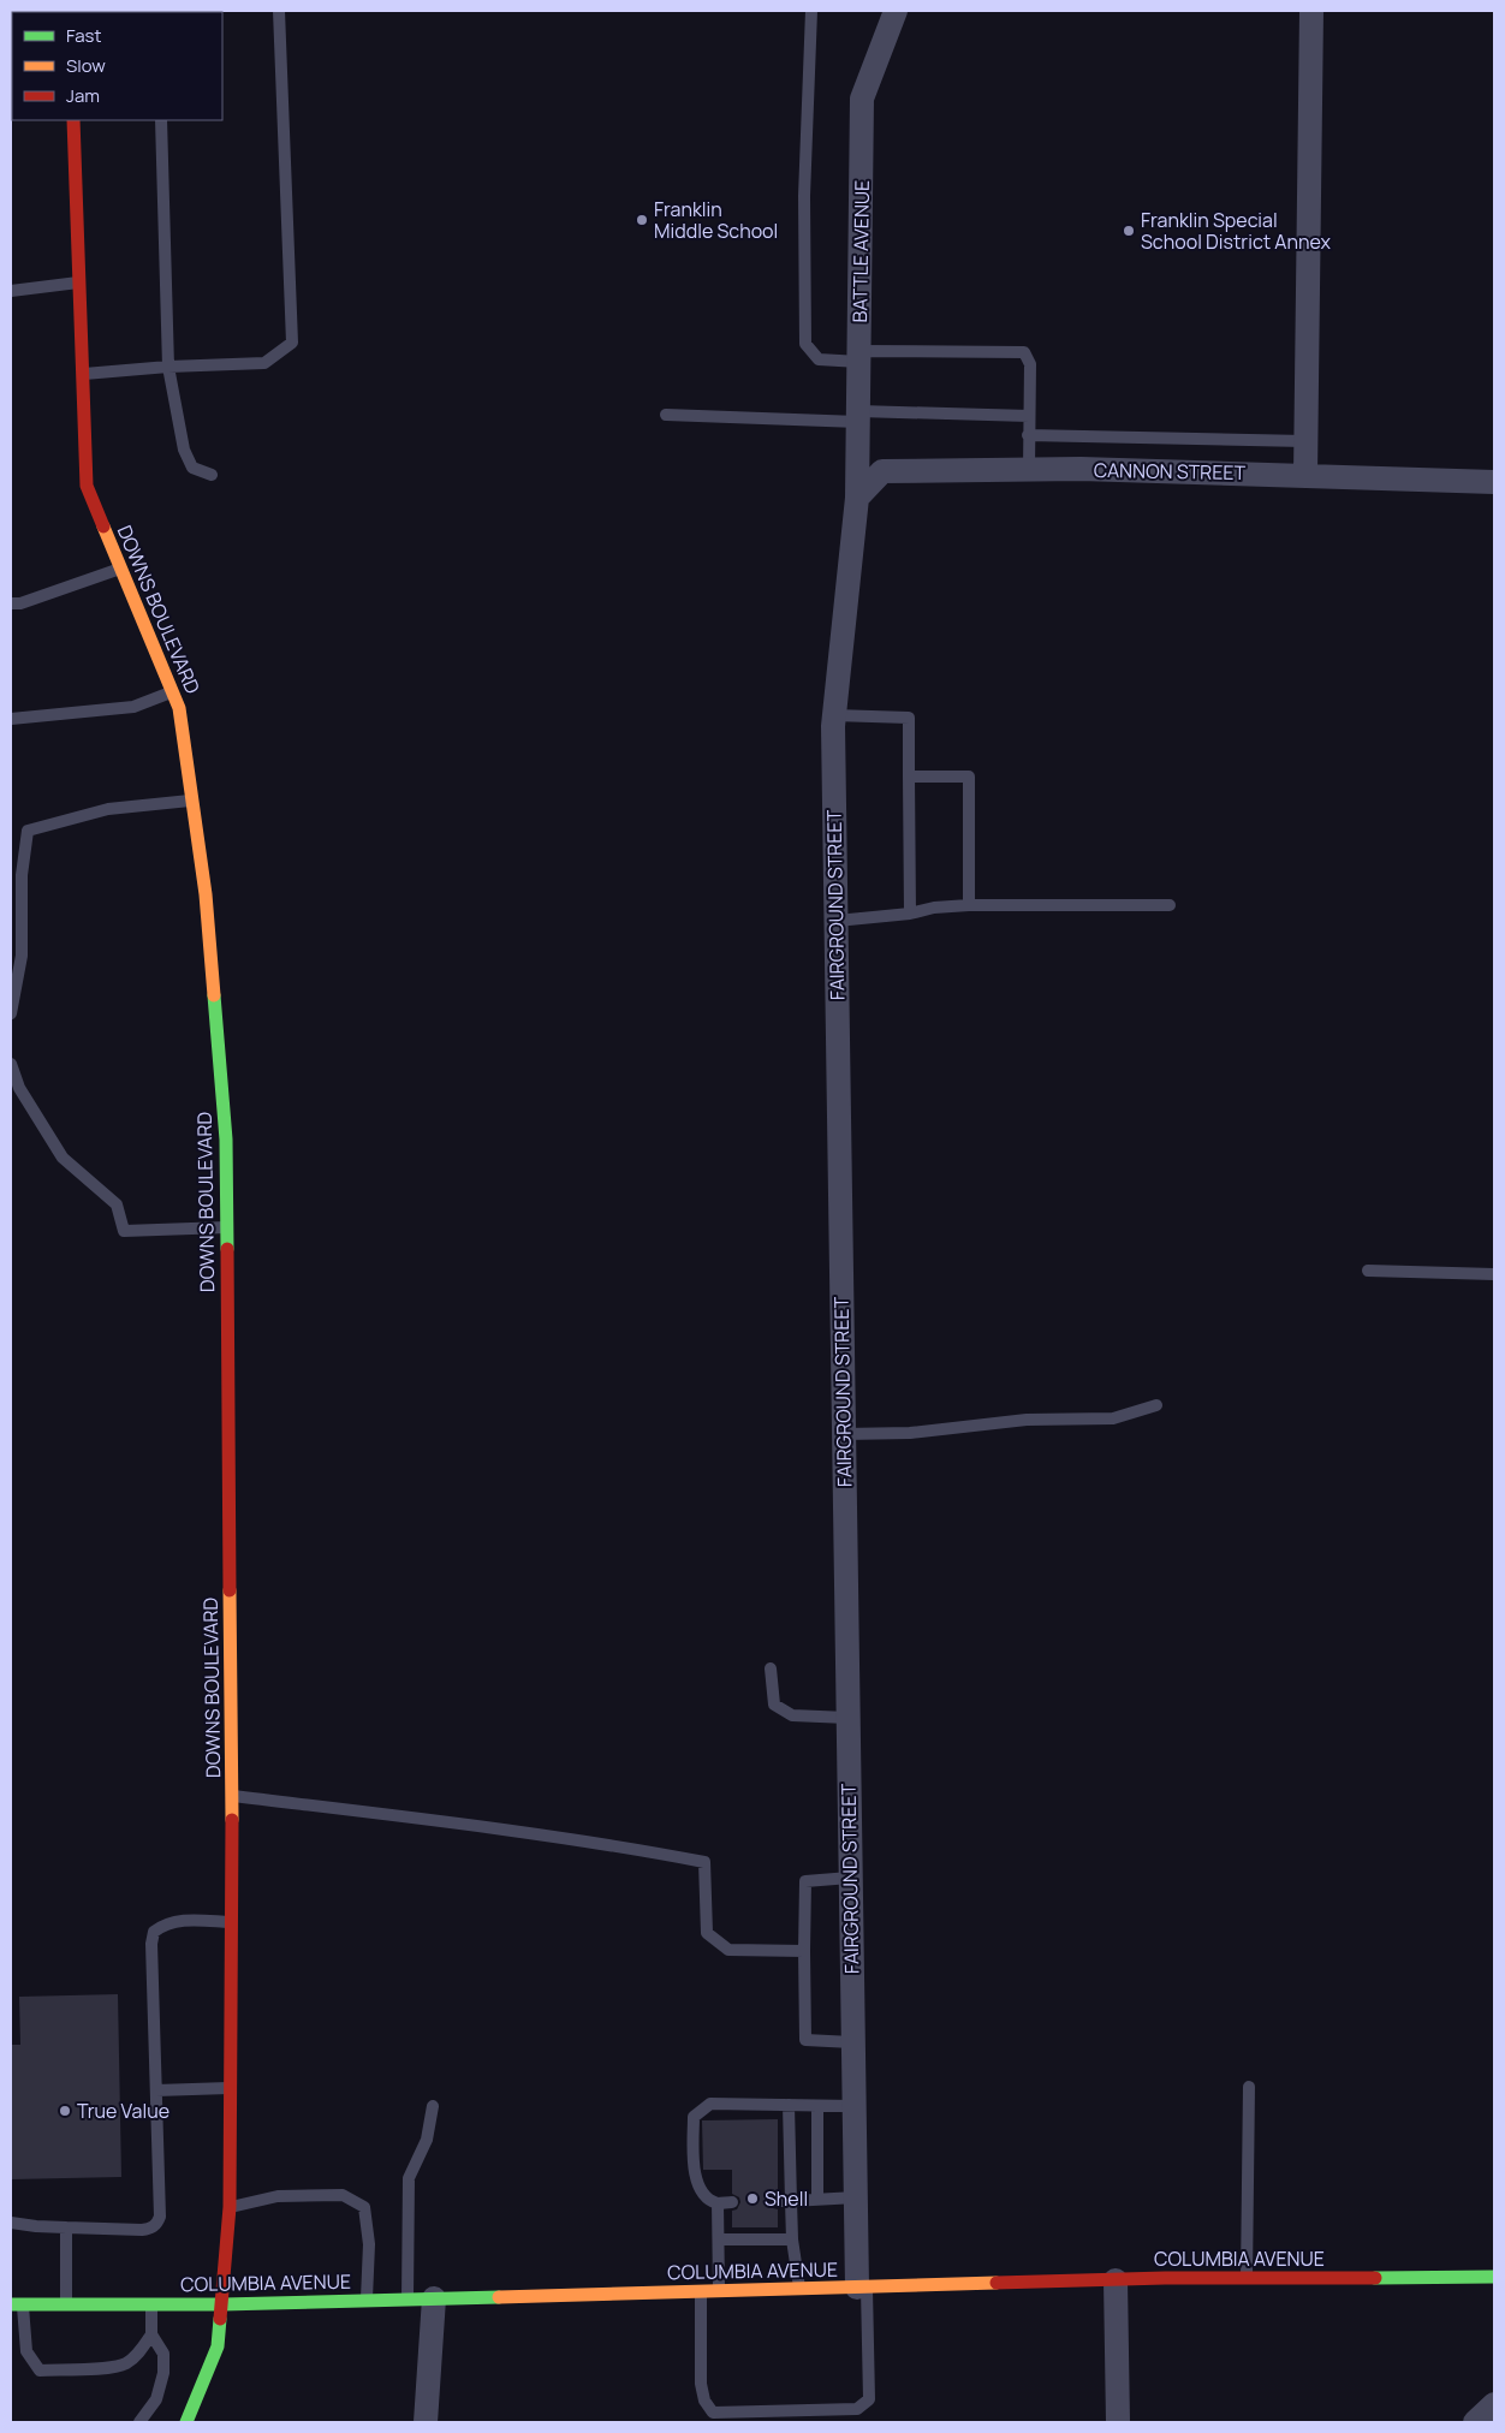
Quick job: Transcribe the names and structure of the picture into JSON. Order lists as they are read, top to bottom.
{
  "streets": {
    "street": [
      "BATTLE AVENUE",
      "CANNON STREET",
      "DOWNS BOULEVARD",
      "FAIRGROUND STREET",
      "COLUMBIA AVENUE"
    ]
  },
  "crossings": [
    ["BATTLE AVENUE", "CANNON STREET"],
    ["BATTLE AVENUE", "FAIRGROUND STREET"],
    ["CANNON STREET", "FAIRGROUND STREET"],
    ["DOWNS BOULEVARD", "COLUMBIA AVENUE"],
    ["FAIRGROUND STREET", "COLUMBIA AVENUE"]
  ],
  "places": [
    "Franklin Middle School",
    "Franklin Special School District Annex",
    "True Value",
    "Shell"
  ],
  "legend": ["Fast", "Slow", "Jam"]
}
